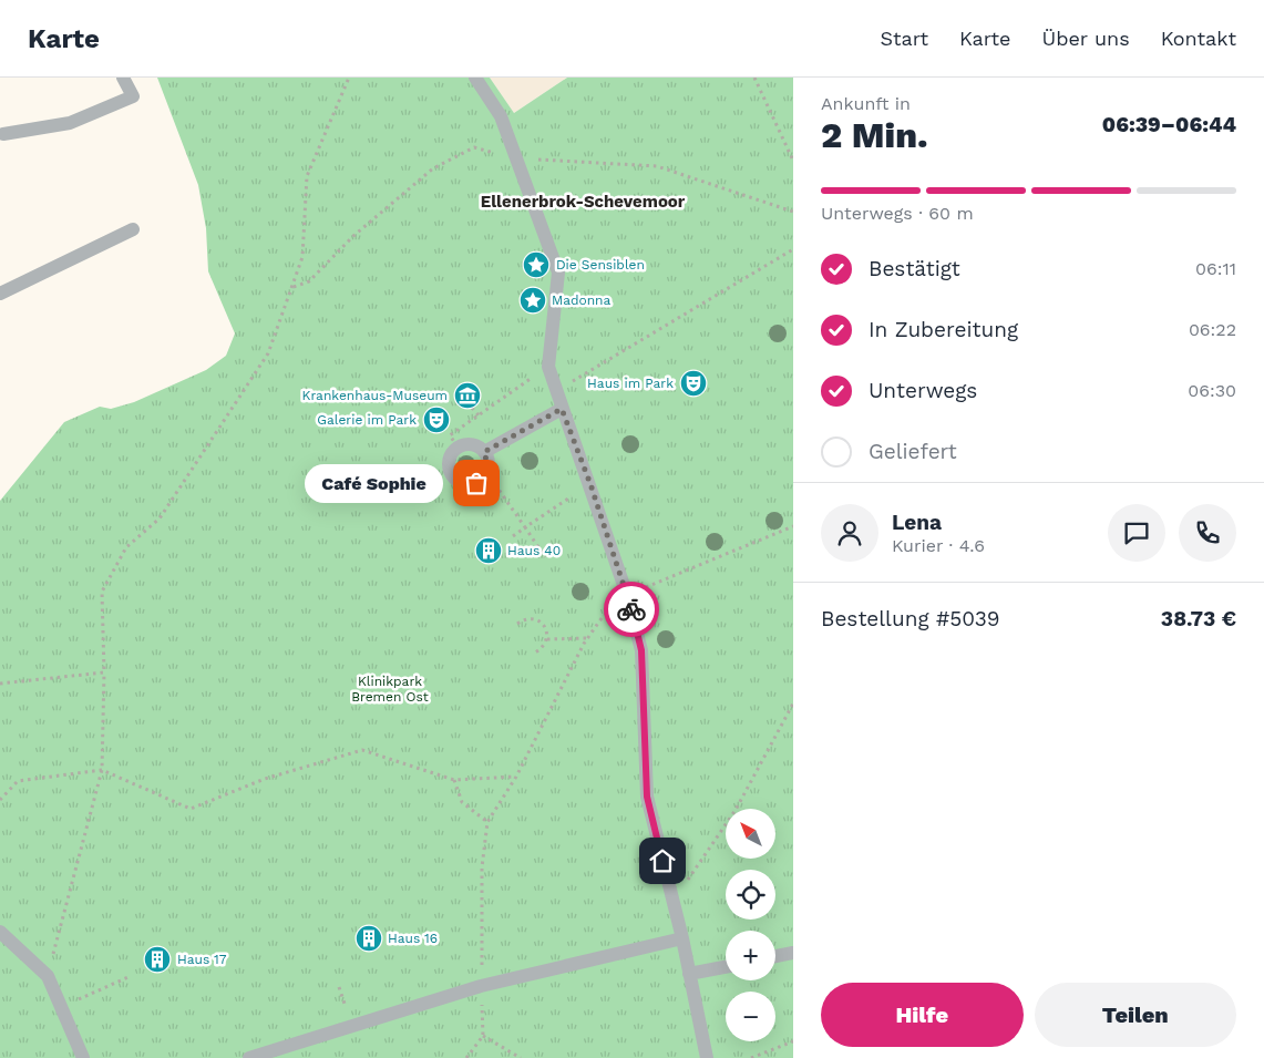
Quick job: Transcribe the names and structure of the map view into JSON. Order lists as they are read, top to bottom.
{
  "districts": ["Ellenerbrok-Schevemoor"],
  "parks": ["Klinikpark Bremen Ost"],
  "places": {
    "place": ["Die Sensiblen", "Madonna"],
    "theatre": ["Haus im Park", "Galerie im Park"],
    "museum": ["Krankenhaus-Museum"],
    "other": ["Café Sophie"],
    "building": ["Haus 40", "Haus 16", "Haus 17"]
  },
  "north": "top left",
  "page": {
    "header": "Karte",
    "nav": [
      "Start",
      "Karte",
      "Über uns",
      "Kontakt"
    ],
    "heading": ["2 Min.", "Ankunft in", "06:39–06:44"],
    "panel": [
      "Lena",
      "Kurier · 4.6",
      "Bestellung #5039",
      "38.73 €"
    ],
    "bar": "Unterwegs · 60 m",
    "list": [
      ["Bestätigt", "06:11"],
      ["In Zubereitung", "06:22"],
      ["Unterwegs", "06:30"],
      "Geliefert"
    ],
    "bubble": "Café Sophie",
    "map_buttons": ["+", "−"],
    "buttons": ["Hilfe", "Teilen"]
  }
}
